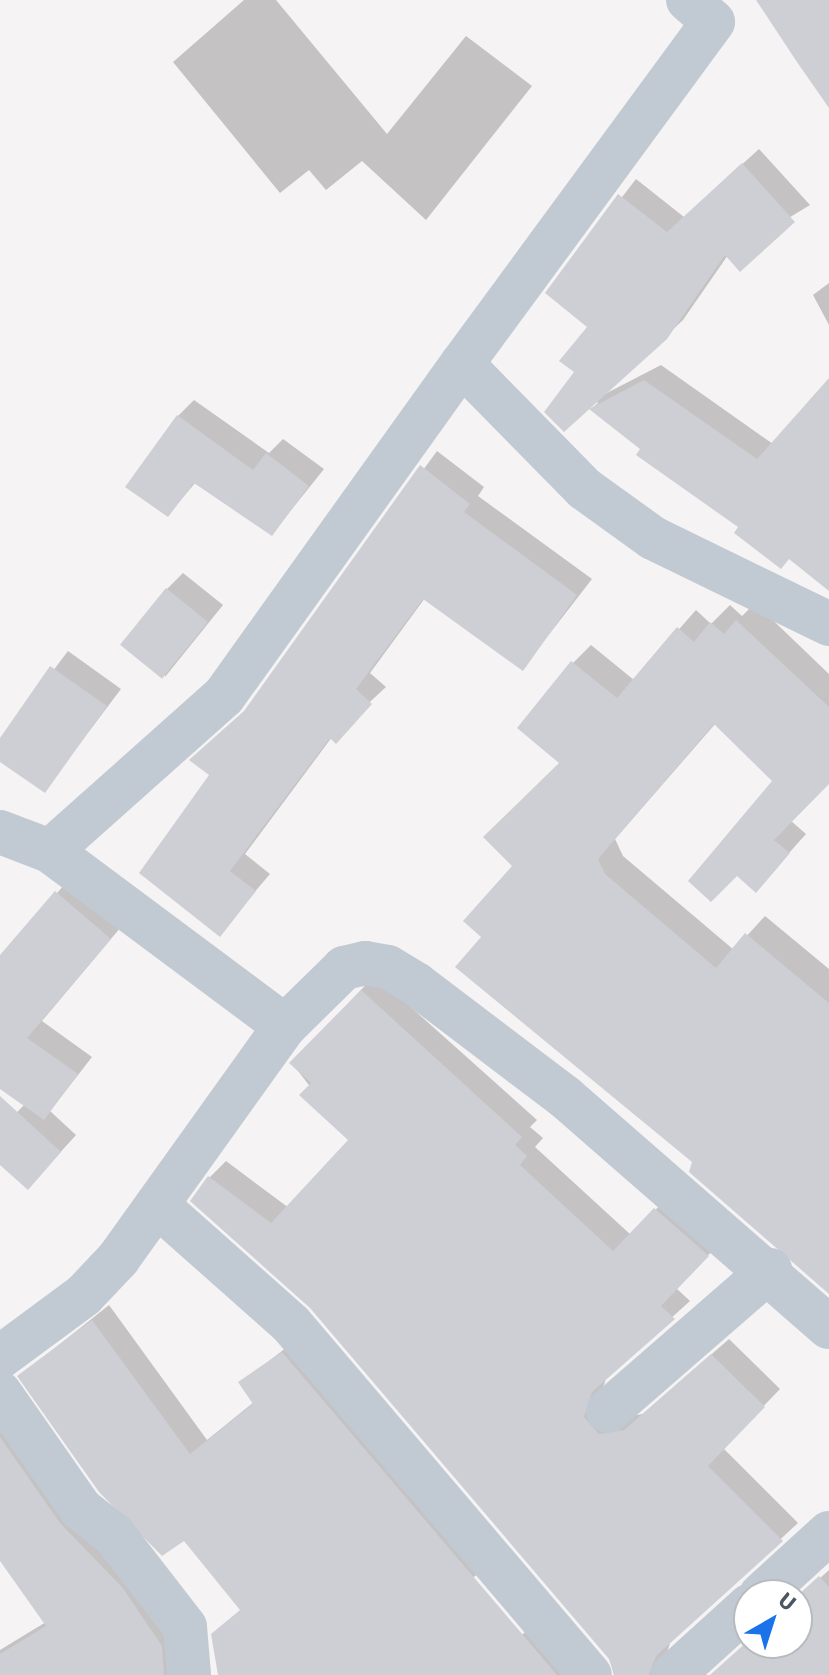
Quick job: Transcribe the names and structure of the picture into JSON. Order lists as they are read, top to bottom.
{
  "north": "top right"
}
